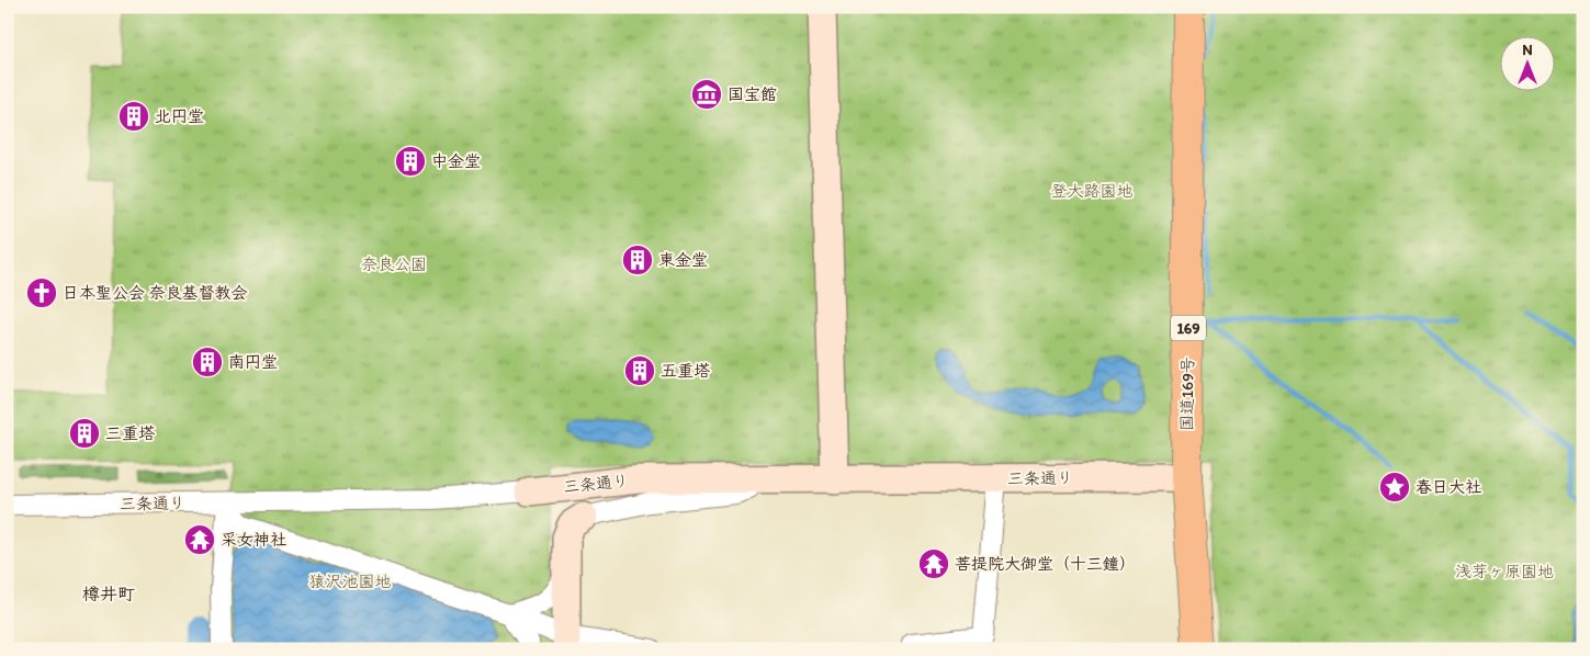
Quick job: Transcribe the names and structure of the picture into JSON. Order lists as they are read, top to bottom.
{
  "streets": {
    "highway": ["169", "国道169号"],
    "street": ["三条通り"]
  },
  "crossings": [
    ["国道169号", "三条通り"]
  ],
  "districts": ["樽井町"],
  "parks": [
    "登大路園地",
    "奈良公園",
    "浅芽ヶ原園地",
    "猿沢池園地"
  ],
  "places": {
    "museum": ["国宝館"],
    "building": [
      "北円堂",
      "中金堂",
      "東金堂",
      "南円堂",
      "五重塔",
      "三重塔"
    ],
    "church": ["日本聖公会 奈良基督教会"],
    "place": ["春日大社"],
    "temple": ["采女神社", "菩提院大御堂（十三鐘）"]
  },
  "north": "top"
}
